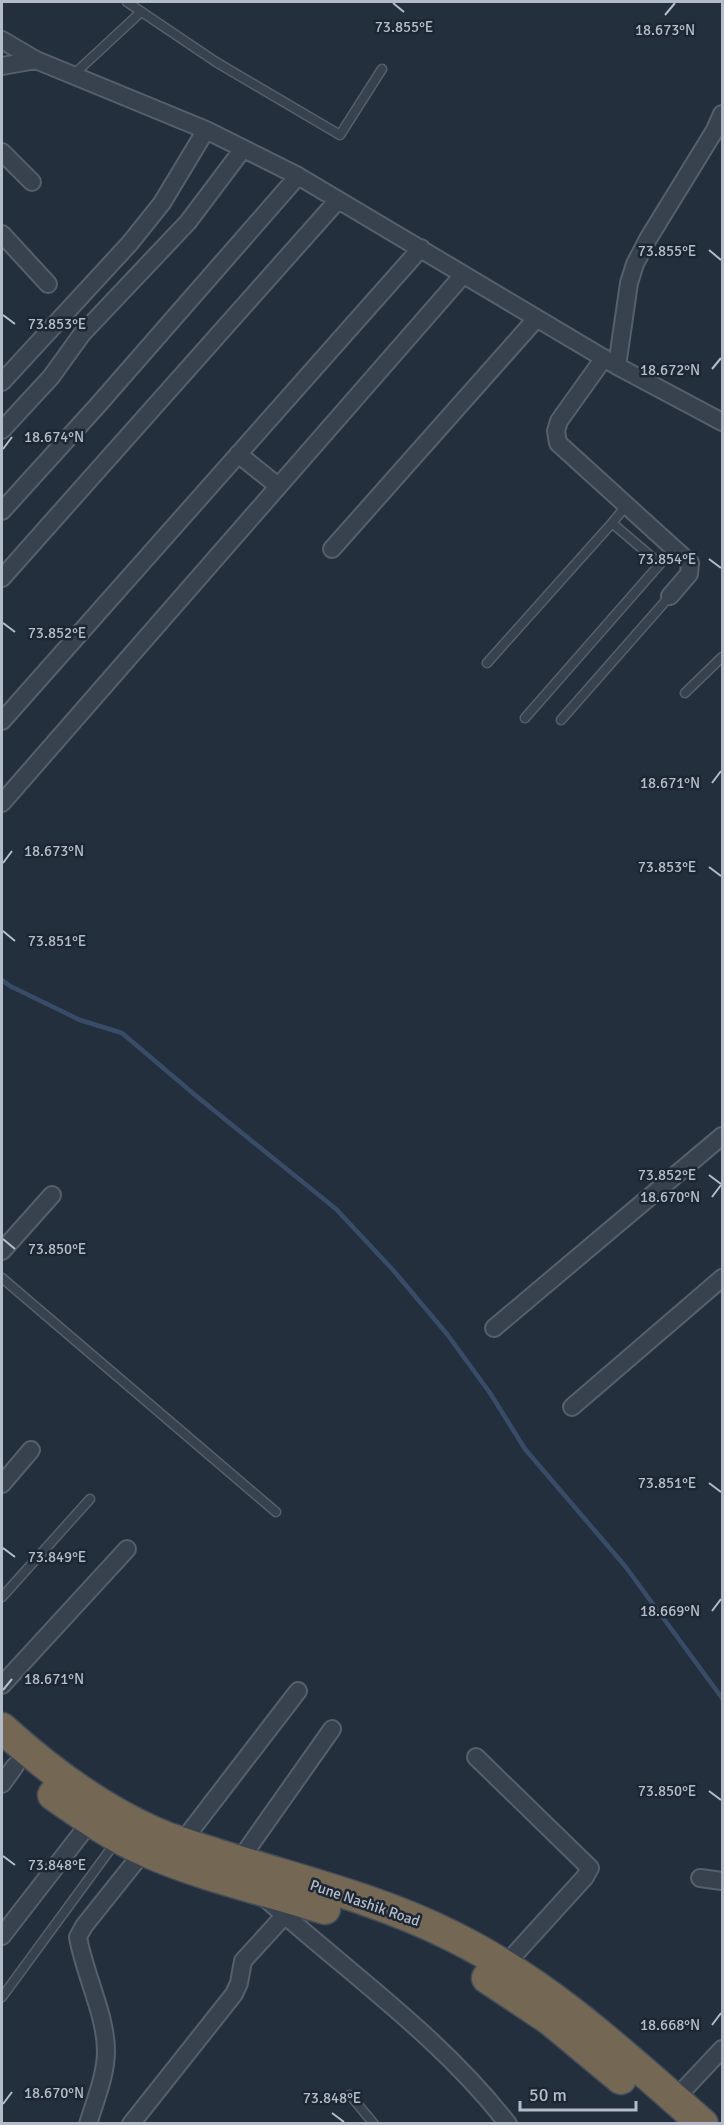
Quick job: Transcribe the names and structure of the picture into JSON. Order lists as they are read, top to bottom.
{
  "streets": {
    "highway": ["Pune Nashik Road"]
  },
  "scale_bar": "50 m",
  "coordinates": [
    "73.855°E",
    "18.673°N",
    "73.853°E",
    "18.672°N",
    "18.674°N",
    "73.854°E",
    "73.852°E",
    "18.671°N",
    "73.851°E",
    "18.670°N",
    "73.850°E",
    "73.849°E",
    "18.669°N",
    "73.848°E",
    "18.668°N"
  ]
}
